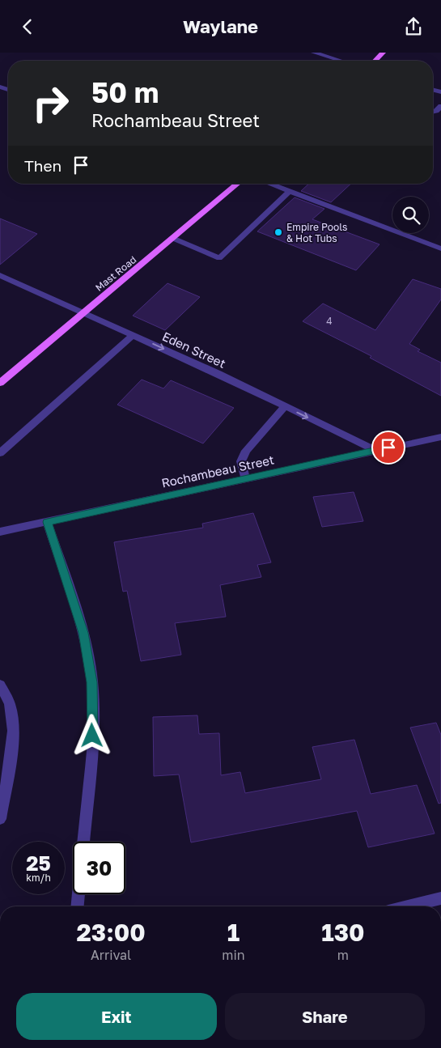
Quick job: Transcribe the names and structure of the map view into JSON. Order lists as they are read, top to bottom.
{
  "streets": {
    "main road": ["Mast Road"],
    "street": ["Eden Street", "Rochambeau Street"]
  },
  "crossings": [
    ["Mast Road", "Eden Street"],
    ["Eden Street", "Rochambeau Street"]
  ],
  "one_way": ["Eden Street"],
  "places": ["Empire Pools & Hot Tubs"],
  "house_numbers": ["4"],
  "page": {
    "header": "Waylane",
    "turn": ["50 m", "Rochambeau Street"],
    "then": "Then",
    "speed": "25 km/h",
    "limit": "30",
    "eta": [
      "23:00",
      "Arrival",
      "1",
      "min",
      "130",
      "m"
    ],
    "buttons": ["Exit", "Share"]
  }
}
